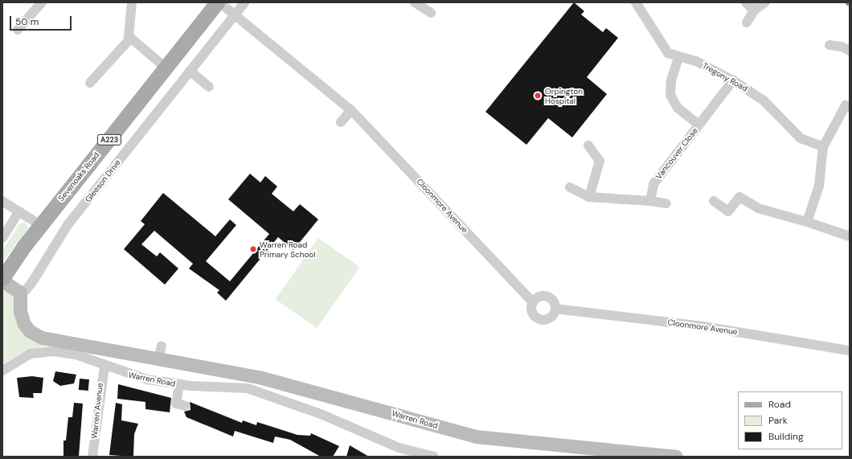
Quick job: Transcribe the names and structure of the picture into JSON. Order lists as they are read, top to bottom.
{
  "streets": {
    "main road": ["A223", "Sevenoaks Road"],
    "street": [
      "Tregony Road",
      "Vancouver Close",
      "Gleeson Drive",
      "Cloonmore Avenue",
      "Warren Road",
      "Warren Avenue"
    ]
  },
  "crossings": [
    ["Tregony Road", "Vancouver Close"],
    ["Gleeson Drive", "Cloonmore Avenue"],
    ["Gleeson Drive", "Warren Road"],
    ["Warren Road", "Warren Avenue"]
  ],
  "places": ["Orpington Hospital", "Warren Road Primary School"],
  "legend": ["Road", "Park", "Building"],
  "scale_bar": "50 m"
}
